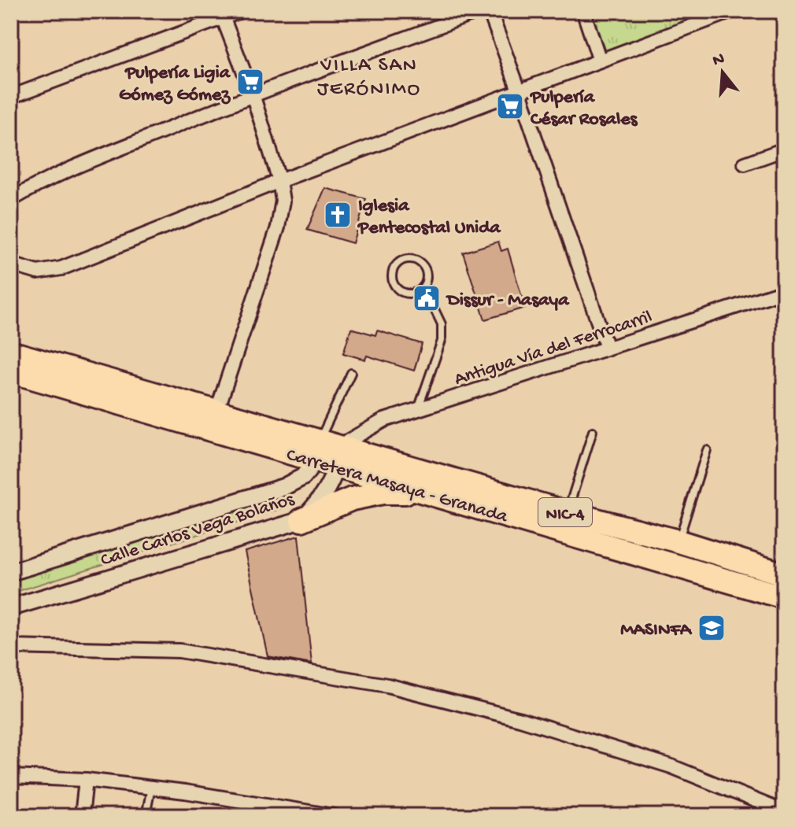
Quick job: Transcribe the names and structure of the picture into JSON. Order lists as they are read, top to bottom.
{
  "streets": {
    "highway": ["Carretera Masaya - Granada", "NIC-4"],
    "street": ["Antigua Vía del Ferrocarril", "Calle Carlos Vega Bolaños"]
  },
  "crossings": [
    ["Antigua Vía del Ferrocarril", "Carretera Masaya - Granada"],
    ["Antigua Vía del Ferrocarril", "Calle Carlos Vega Bolaños"],
    ["Carretera Masaya - Granada", "Calle Carlos Vega Bolaños"]
  ],
  "districts": ["VILLA SAN JERÓNIMO"],
  "places": {
    "supermarket": ["Pulpería Ligia Gómez Gómez", "Pulpería César Rosales"],
    "church": ["Iglesia Pentecostal Unida"],
    "public building": ["Dissur - Masaya"],
    "school or university": ["MASINFA"]
  },
  "north": "top"
}
